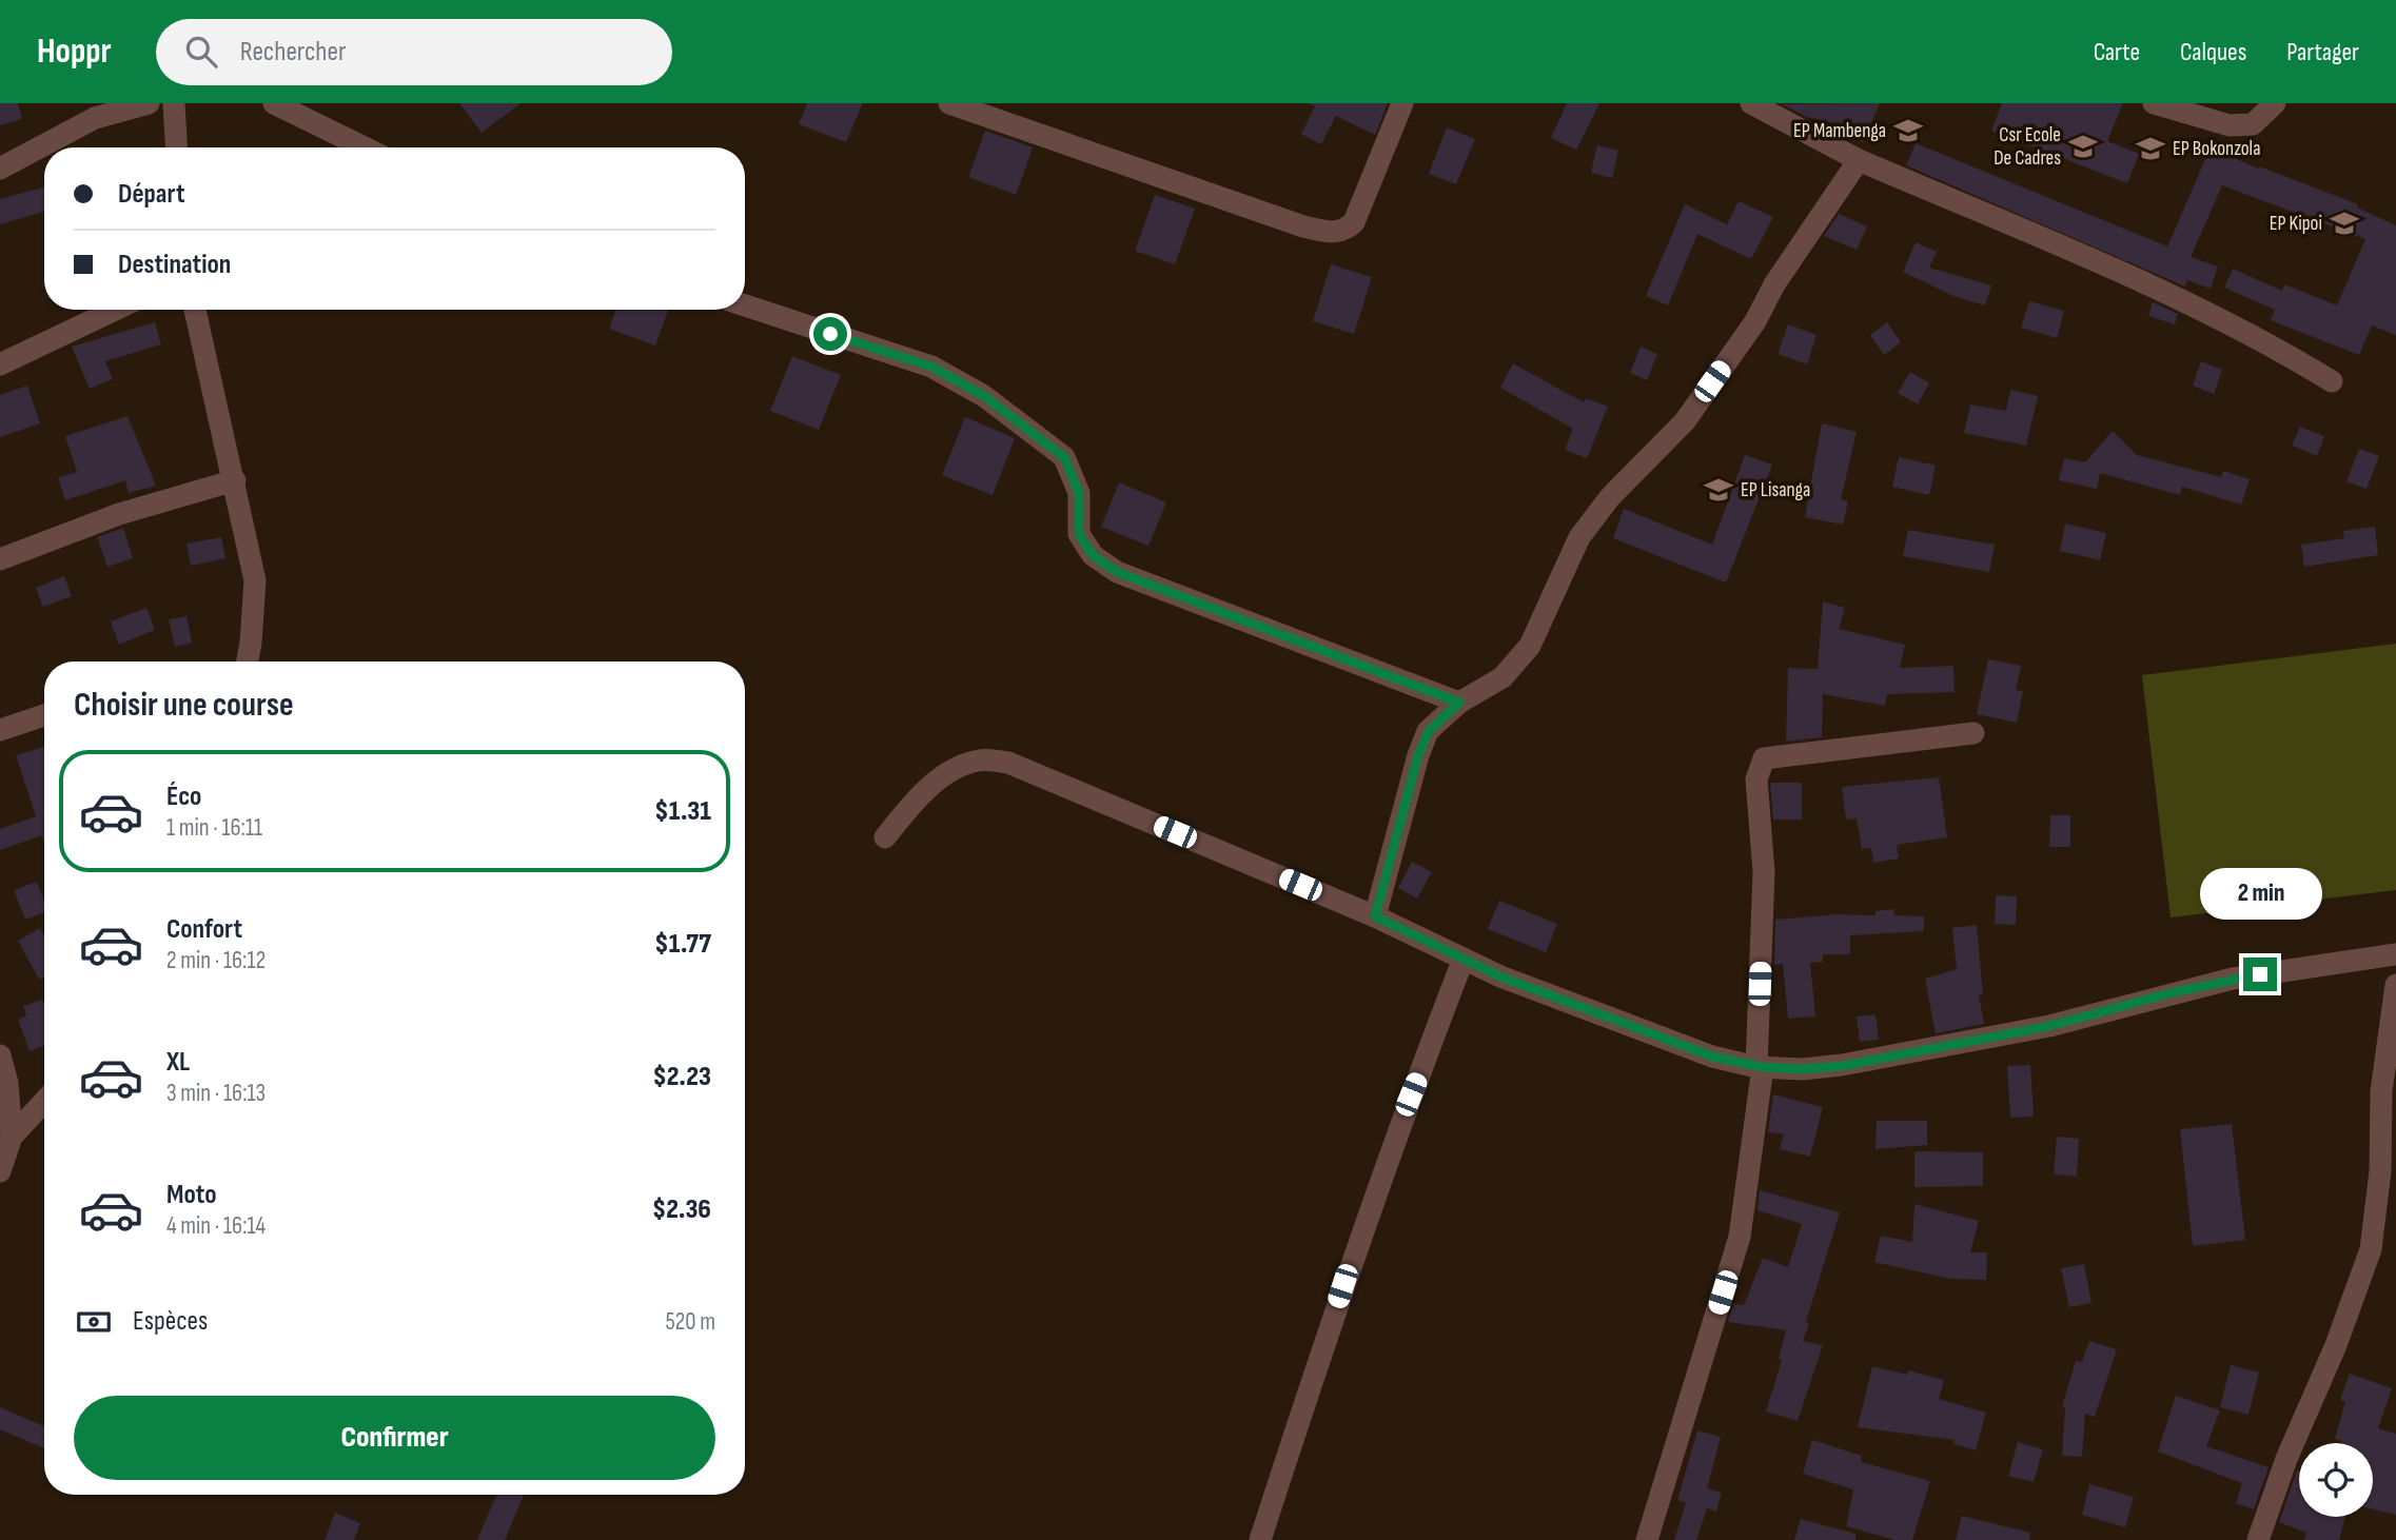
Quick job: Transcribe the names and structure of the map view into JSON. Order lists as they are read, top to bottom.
{
  "places": {
    "school or university": [
      "EP Mambenga",
      "Csr Ecole De Cadres",
      "EP Bokonzola",
      "EP Kipoi",
      "EP Lisanga"
    ]
  },
  "page": {
    "header": "Hoppr",
    "search": "Rechercher",
    "nav": ["Carte", "Calques", "Partager"],
    "banner": ["Départ", "Destination"],
    "heading": "Choisir une course",
    "list": [
      {
        "name": "Éco",
        "note": "1 min · 16:11",
        "value": "$1.31"
      },
      {
        "name": "Confort",
        "note": "2 min · 16:12",
        "value": "$1.77"
      },
      {
        "name": "XL",
        "note": "3 min · 16:13",
        "value": "$2.23"
      },
      {
        "name": "Moto",
        "note": "4 min · 16:14",
        "value": "$2.36"
      }
    ],
    "bubble": "2 min",
    "pay": ["Espèces", "520 m"],
    "buttons": "Confirmer"
  }
}
